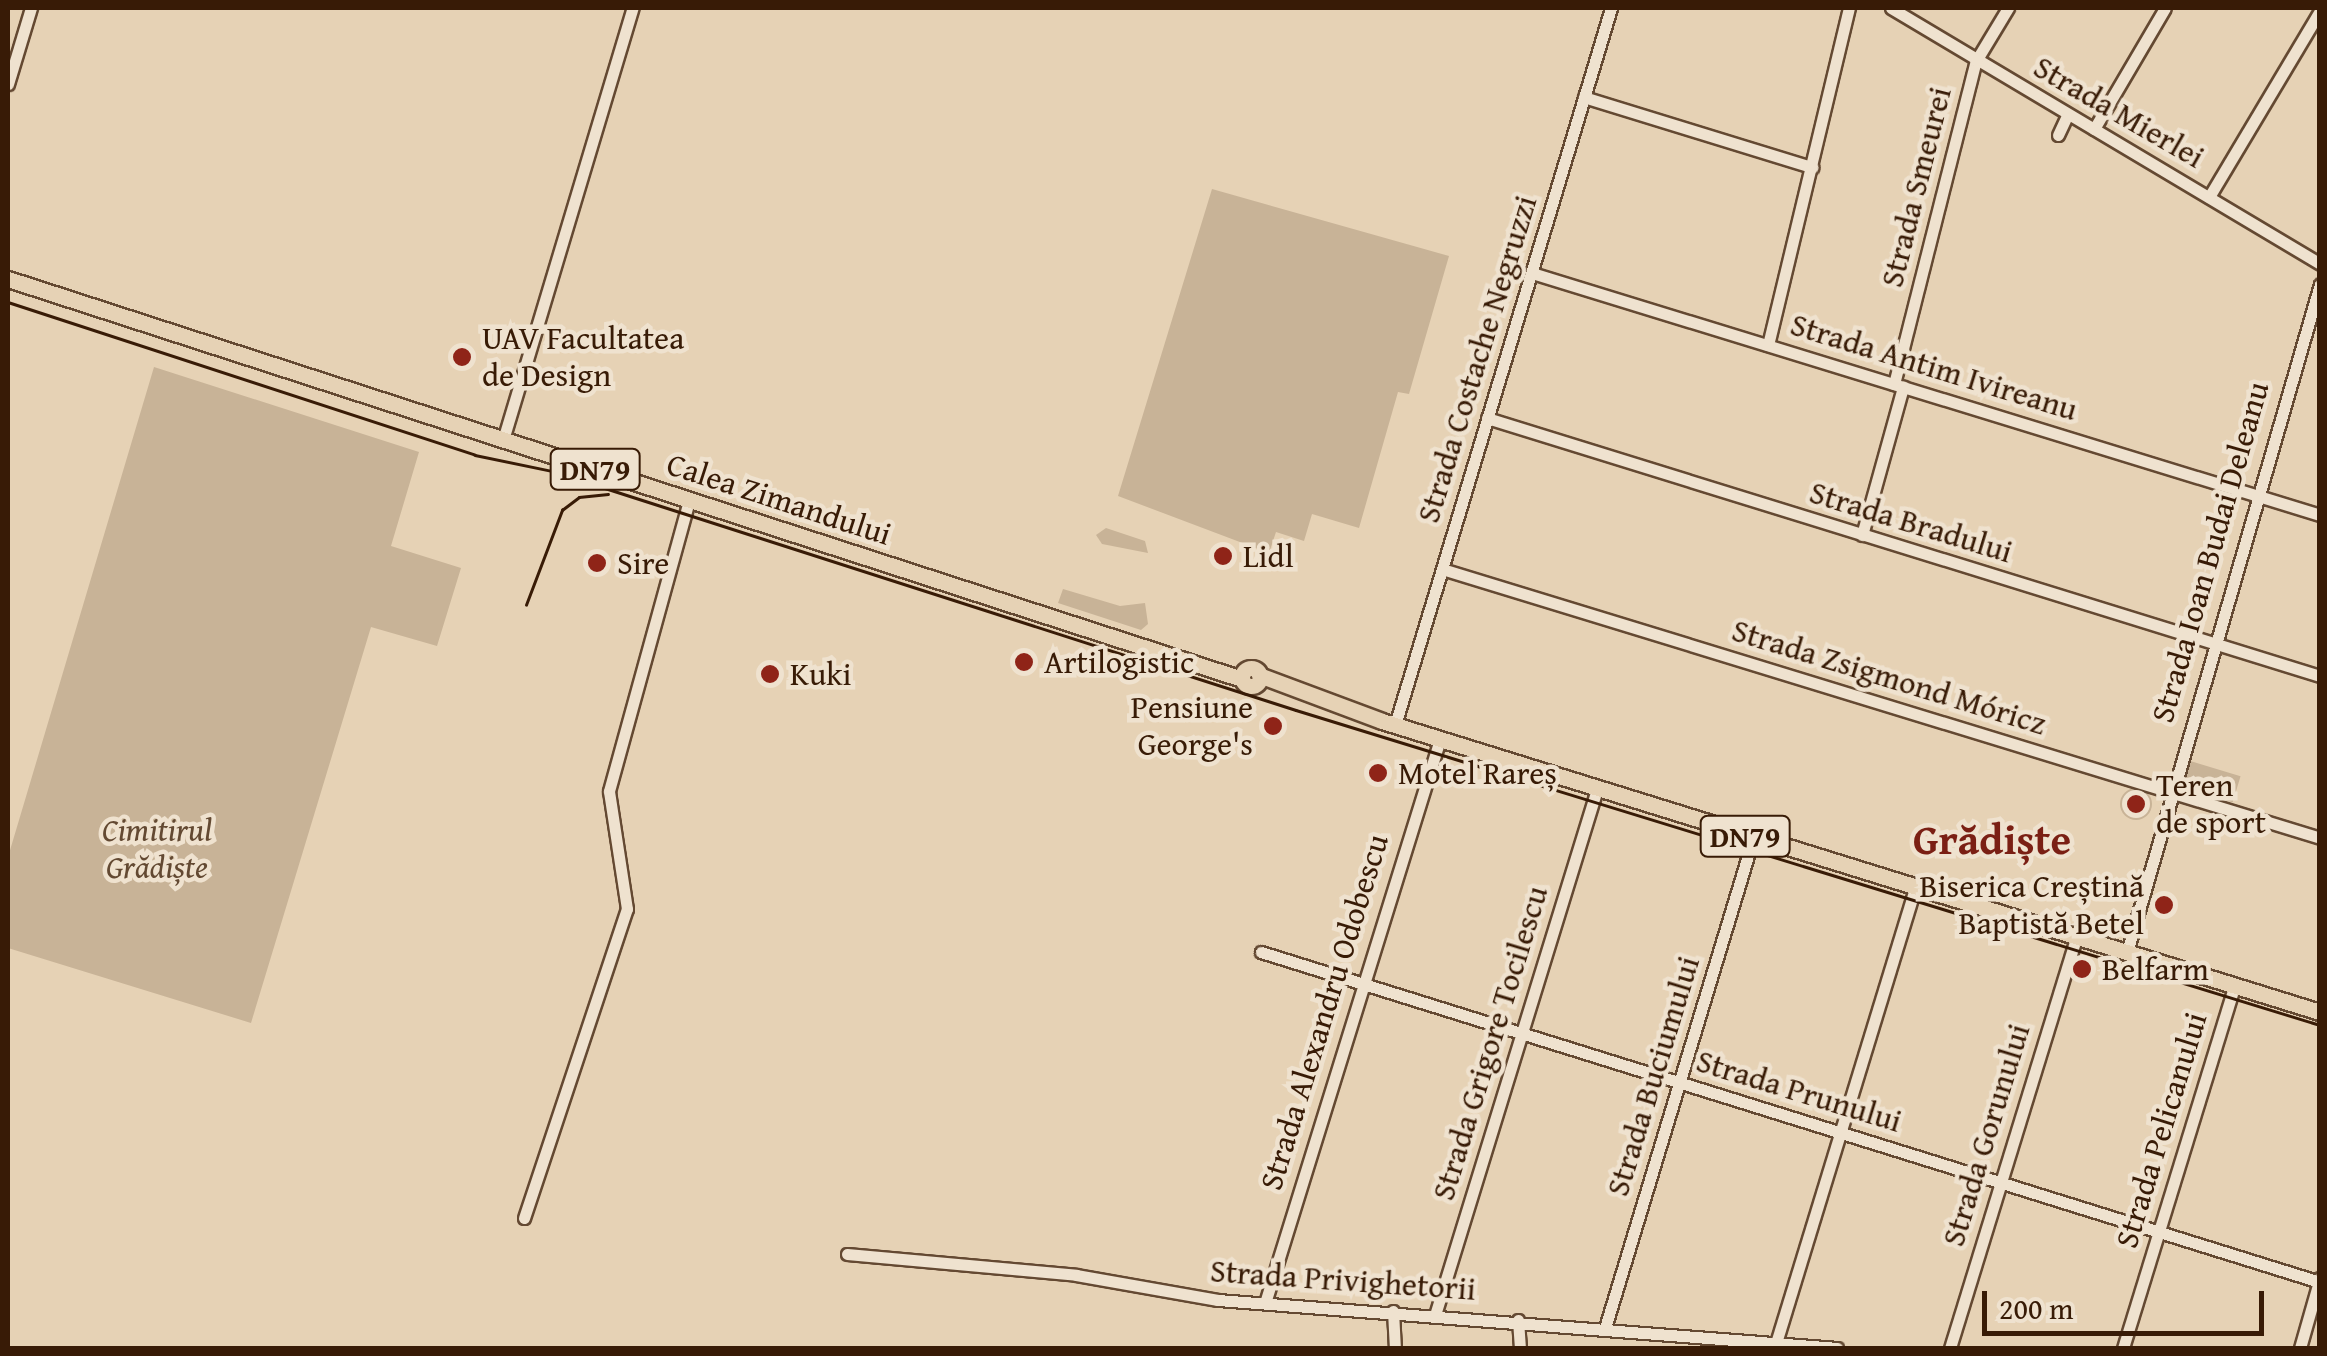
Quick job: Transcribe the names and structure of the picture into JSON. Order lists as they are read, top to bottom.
{
  "streets": {
    "main road": ["DN79", "Calea Zimandului"],
    "street": [
      "Strada Mierlei",
      "Strada Smeurei",
      "Strada Costache Negruzzi",
      "Strada Antim Ivireanu",
      "Strada Bradului",
      "Strada Ioan Budai Deleanu",
      "Strada Zsigmond Móricz",
      "Strada Alexandru Odobescu",
      "Strada Grigore Tocilescu",
      "Strada Buciumului",
      "Strada Prunului",
      "Strada Pelicanului",
      "Strada Gorunului",
      "Strada Privighetorii"
    ]
  },
  "crossings": [
    ["Strada Mierlei", "Strada Smeurei"],
    ["Strada Smeurei", "Strada Antim Ivireanu"],
    ["Strada Smeurei", "Strada Bradului"],
    ["Strada Costache Negruzzi", "Strada Antim Ivireanu"],
    ["Strada Costache Negruzzi", "DN79"],
    ["Strada Costache Negruzzi", "Calea Zimandului"],
    ["Strada Costache Negruzzi", "Strada Bradului"],
    ["Strada Costache Negruzzi", "Strada Zsigmond Móricz"],
    ["Strada Antim Ivireanu", "Strada Ioan Budai Deleanu"],
    ["DN79", "Calea Zimandului"],
    ["DN79", "Strada Ioan Budai Deleanu"],
    ["DN79", "Strada Alexandru Odobescu"],
    ["DN79", "Strada Grigore Tocilescu"],
    ["DN79", "Strada Buciumului"],
    ["DN79", "Strada Pelicanului"],
    ["DN79", "Strada Gorunului"],
    ["Strada Bradului", "Strada Ioan Budai Deleanu"],
    ["Strada Ioan Budai Deleanu", "Strada Zsigmond Móricz"],
    ["Strada Alexandru Odobescu", "Strada Prunului"],
    ["Strada Alexandru Odobescu", "Strada Privighetorii"],
    ["Strada Grigore Tocilescu", "Strada Prunului"],
    ["Strada Grigore Tocilescu", "Strada Privighetorii"],
    ["Strada Buciumului", "Strada Prunului"],
    ["Strada Buciumului", "Strada Privighetorii"],
    ["Strada Prunului", "Strada Pelicanului"],
    ["Strada Prunului", "Strada Gorunului"]
  ],
  "districts": ["Grădiște"],
  "parks": ["Cimitirul Grădiște"],
  "places": [
    "UAV Facultatea de Design",
    "Lidl",
    "Sire",
    "Artilogistic",
    "Kuki",
    "Pensiune George's",
    "Motel Rareș",
    "Teren de sport",
    "Biserica Creștină Baptistă Betel",
    "Belfarm"
  ],
  "scale_bar": "200 m"
}
